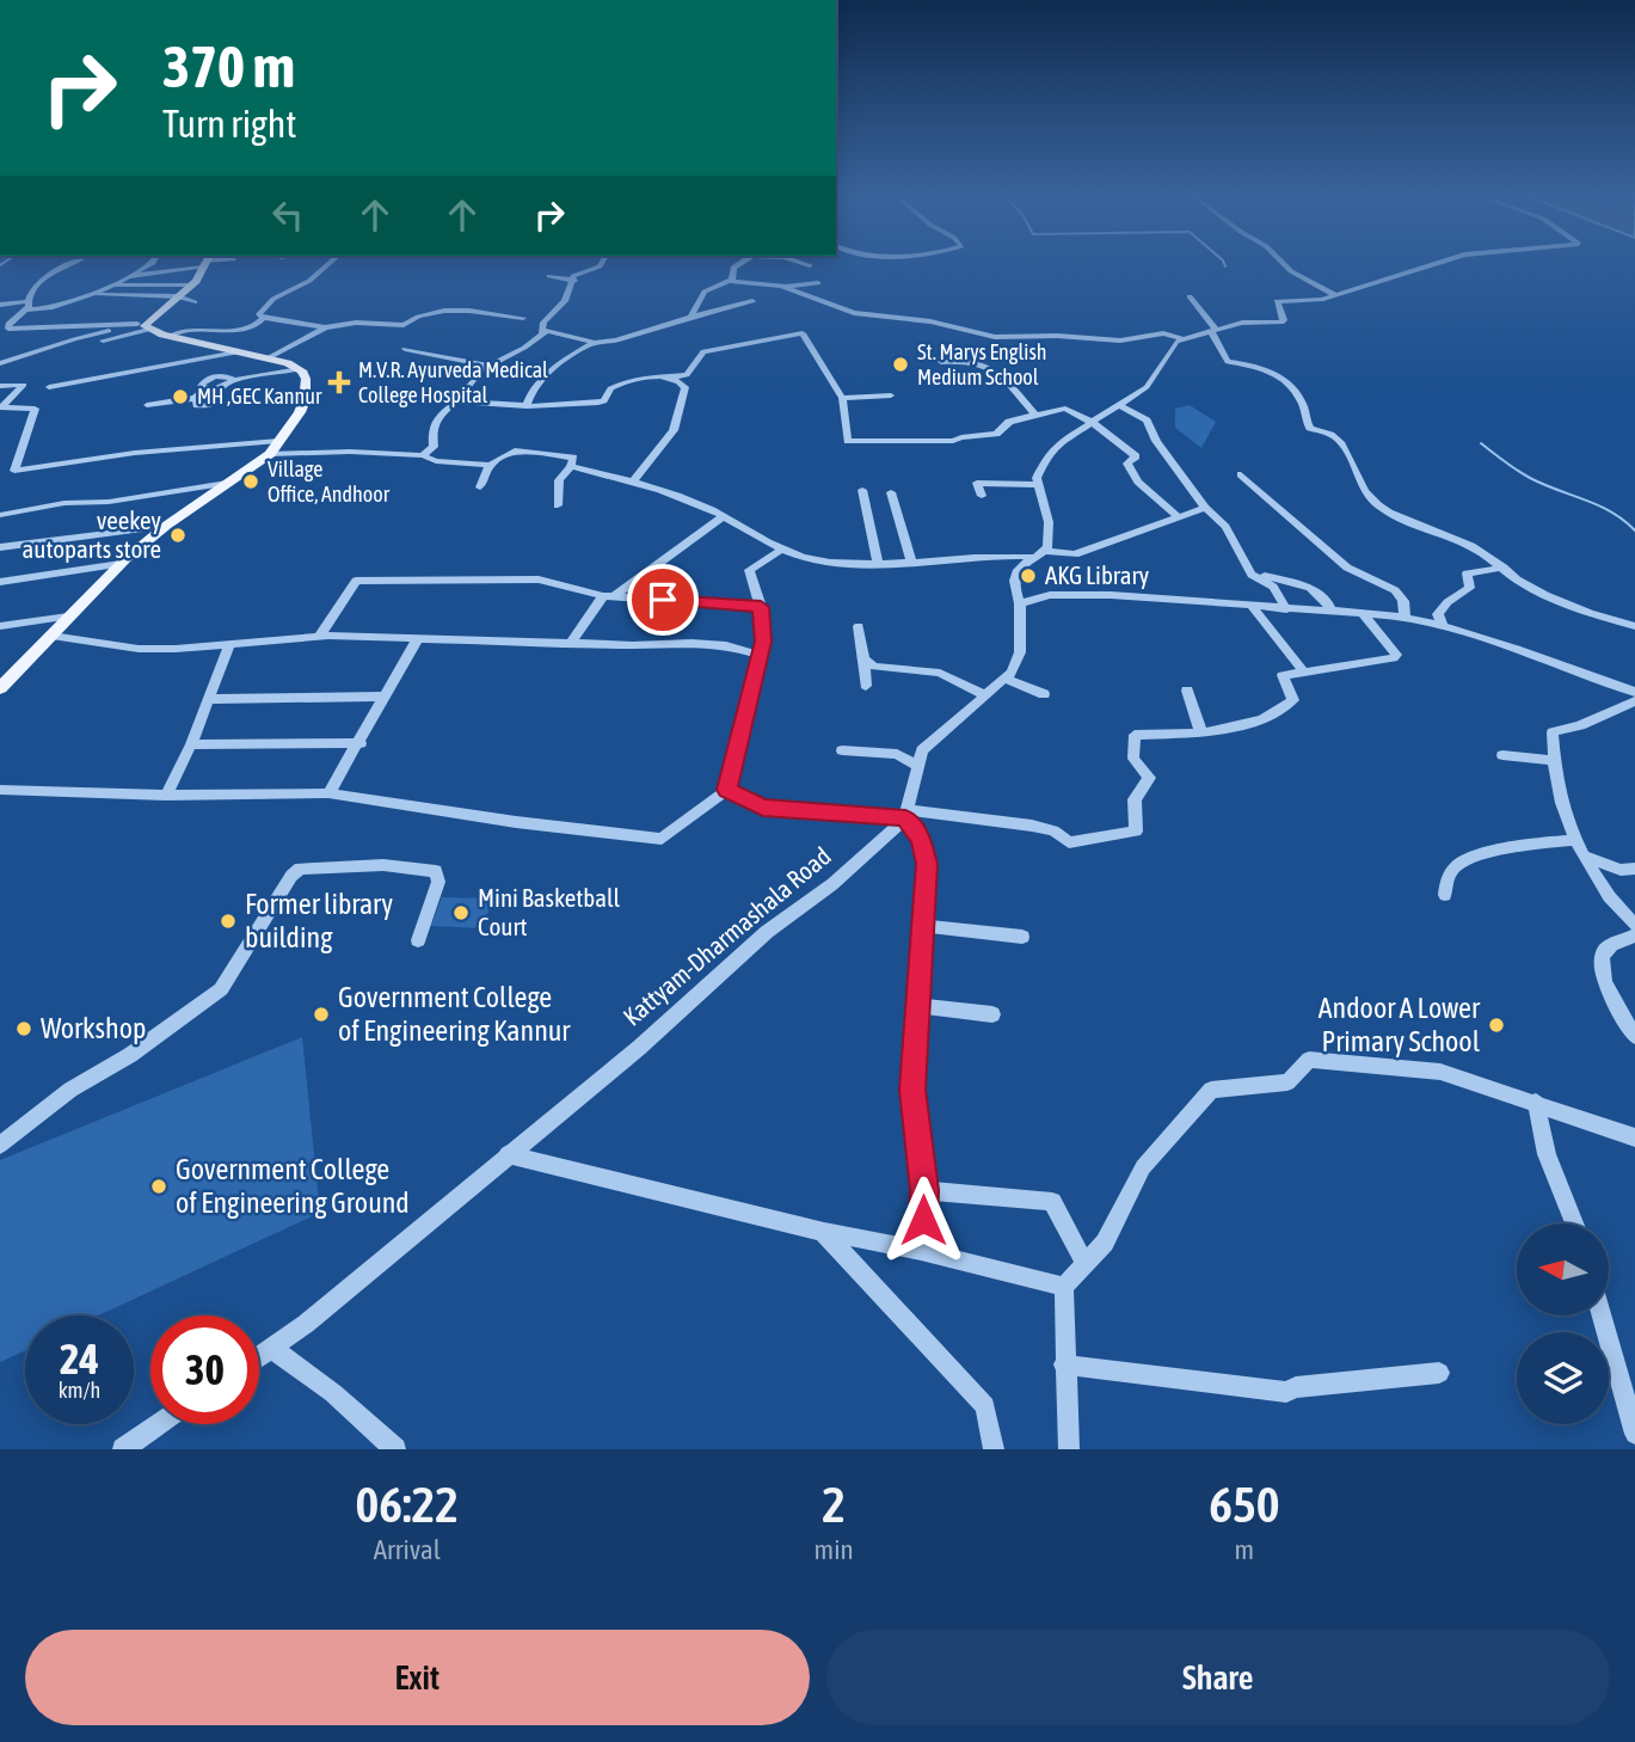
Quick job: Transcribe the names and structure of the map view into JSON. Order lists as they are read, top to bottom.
{
  "streets": {
    "street": ["Kattyam-Dharmashala Road"]
  },
  "places": {
    "other": [
      "St. Marys English Medium School",
      "MH ,GEC Kannur",
      "Village Office, Andhoor",
      "veekey autoparts store",
      "AKG Library",
      "Mini Basketball Court",
      "Former library building",
      "Government College of Engineering Kannur",
      "Andoor A Lower Primary School",
      "Workshop",
      "Government College of Engineering Ground"
    ],
    "health": ["M.V.R. Ayurveda Medical College Hospital"]
  },
  "north": "left",
  "page": {
    "turn": ["370 m", "Turn right"],
    "speed": "24 km/h",
    "limit": "30",
    "eta": [
      "06:22",
      "Arrival",
      "2",
      "min",
      "650",
      "m"
    ],
    "buttons": ["Exit", "Share"]
  }
}
